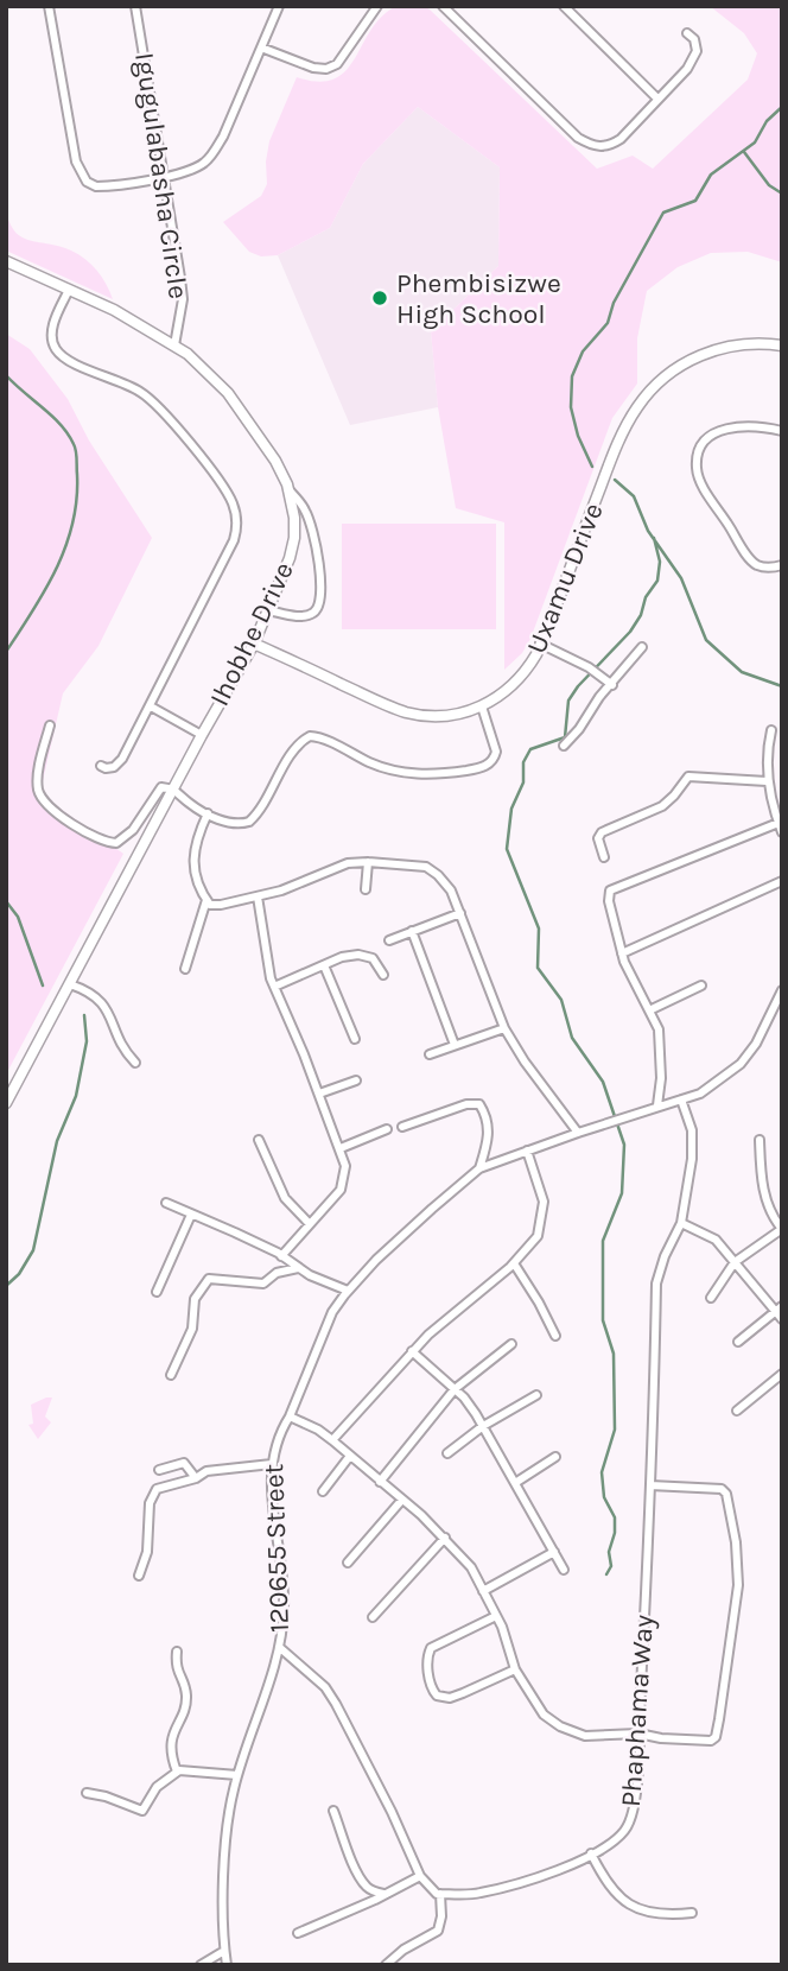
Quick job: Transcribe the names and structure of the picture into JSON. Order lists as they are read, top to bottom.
{
  "streets": {
    "street": [
      "Igugulabasha Circle",
      "Uxamu Drive",
      "Ihobhe Drive",
      "120655 Street",
      "Phaphama Way"
    ]
  },
  "crossings": [
    ["Igugulabasha Circle", "Ihobhe Drive"],
    ["Uxamu Drive", "Ihobhe Drive"],
    ["120655 Street", "Phaphama Way"]
  ],
  "places": ["Phembisizwe High School"]
}
